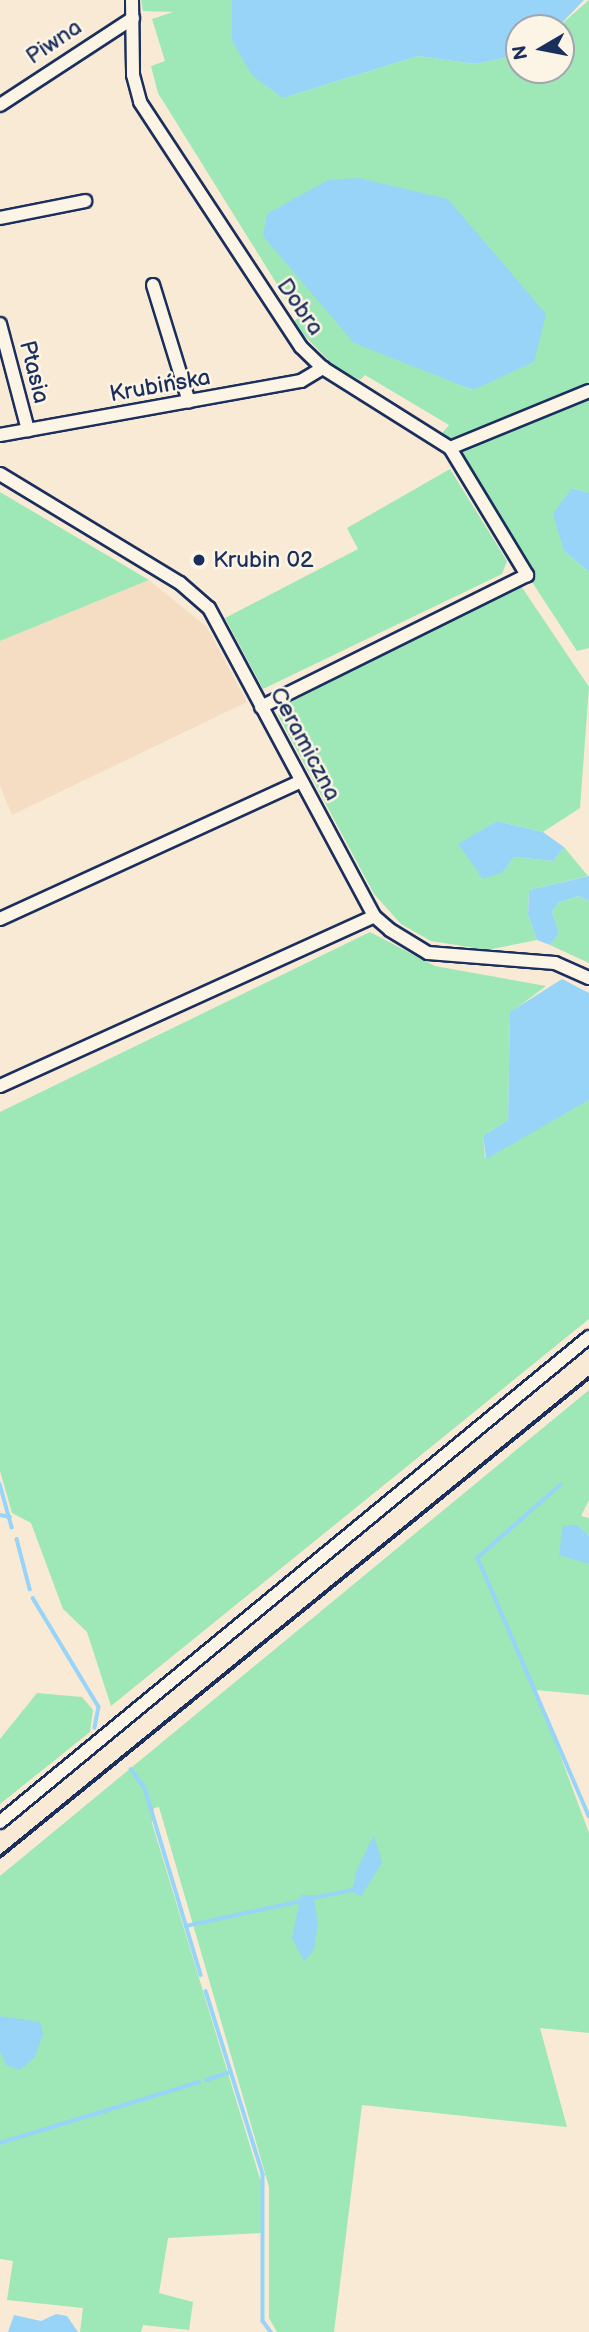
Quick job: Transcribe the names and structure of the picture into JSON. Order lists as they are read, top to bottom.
{
  "streets": {
    "street": [
      "Piwna",
      "Dobra",
      "Ptasia",
      "Krubińska",
      "Ceramiczna"
    ]
  },
  "crossings": [
    ["Piwna", "Dobra"],
    ["Dobra", "Krubińska"],
    ["Dobra", "Ceramiczna"],
    ["Ptasia", "Krubińska"]
  ],
  "places": ["Krubin 02"],
  "north": "left"
}
